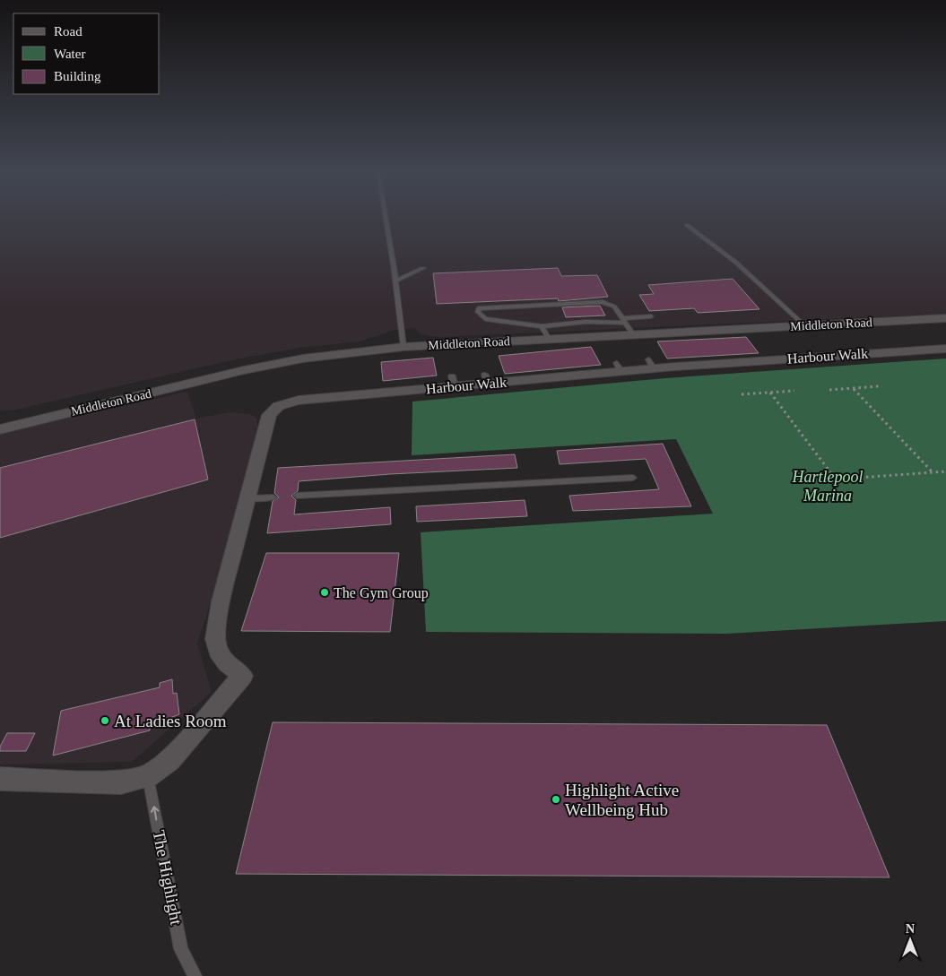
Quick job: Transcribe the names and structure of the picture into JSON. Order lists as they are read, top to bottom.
{
  "streets": {
    "street": ["Middleton Road", "Harbour Walk"],
    "lane": ["The Highlight"]
  },
  "crossings": [
    ["Harbour Walk", "The Highlight"]
  ],
  "one_way": ["The Highlight"],
  "water": ["Hartlepool Marina"],
  "places": ["The Gym Group", "At Ladies Room", "Highlight Active Wellbeing Hub"],
  "legend": ["Road", "Water", "Building"],
  "north": "top"
}
